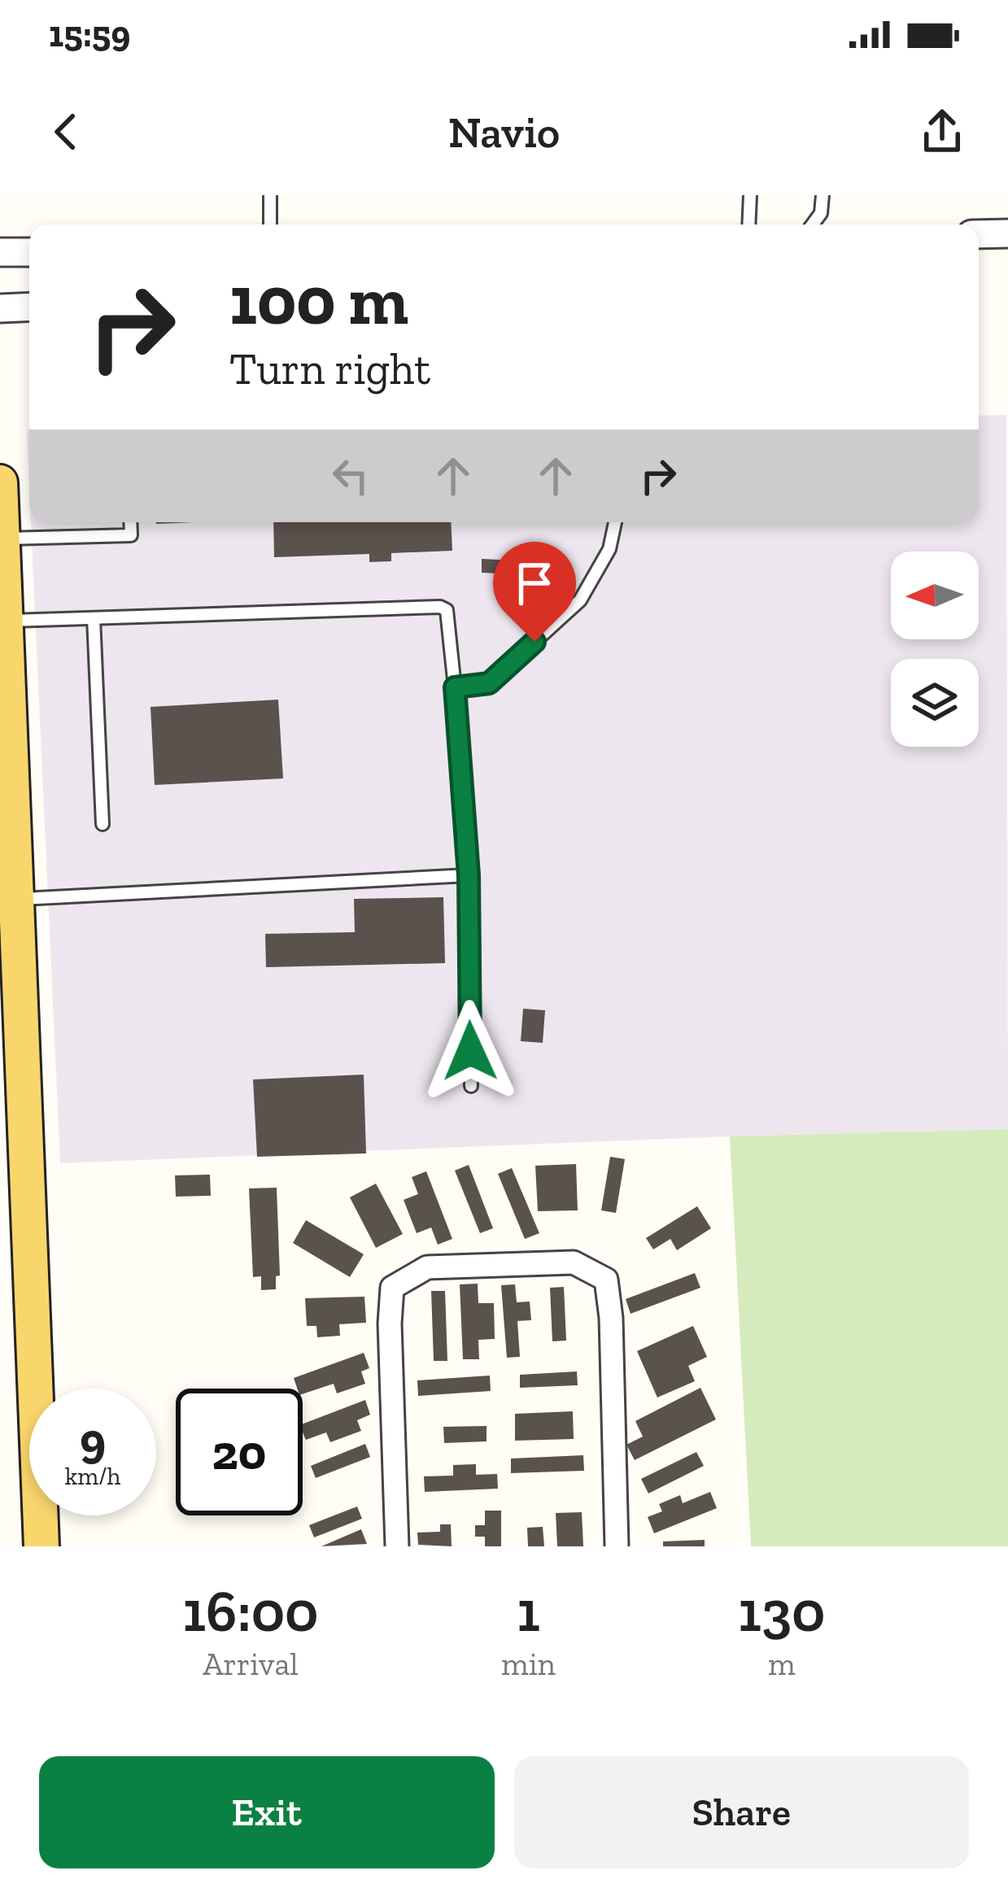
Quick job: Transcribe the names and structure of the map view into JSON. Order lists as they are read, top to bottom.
{
  "north": "left",
  "page": {
    "status": "15:59",
    "header": "Navio",
    "turn": ["100 m", "Turn right"],
    "speed": "9 km/h",
    "limit": "20",
    "eta": [
      "16:00",
      "Arrival",
      "1",
      "min",
      "130",
      "m"
    ],
    "buttons": ["Exit", "Share"]
  }
}
